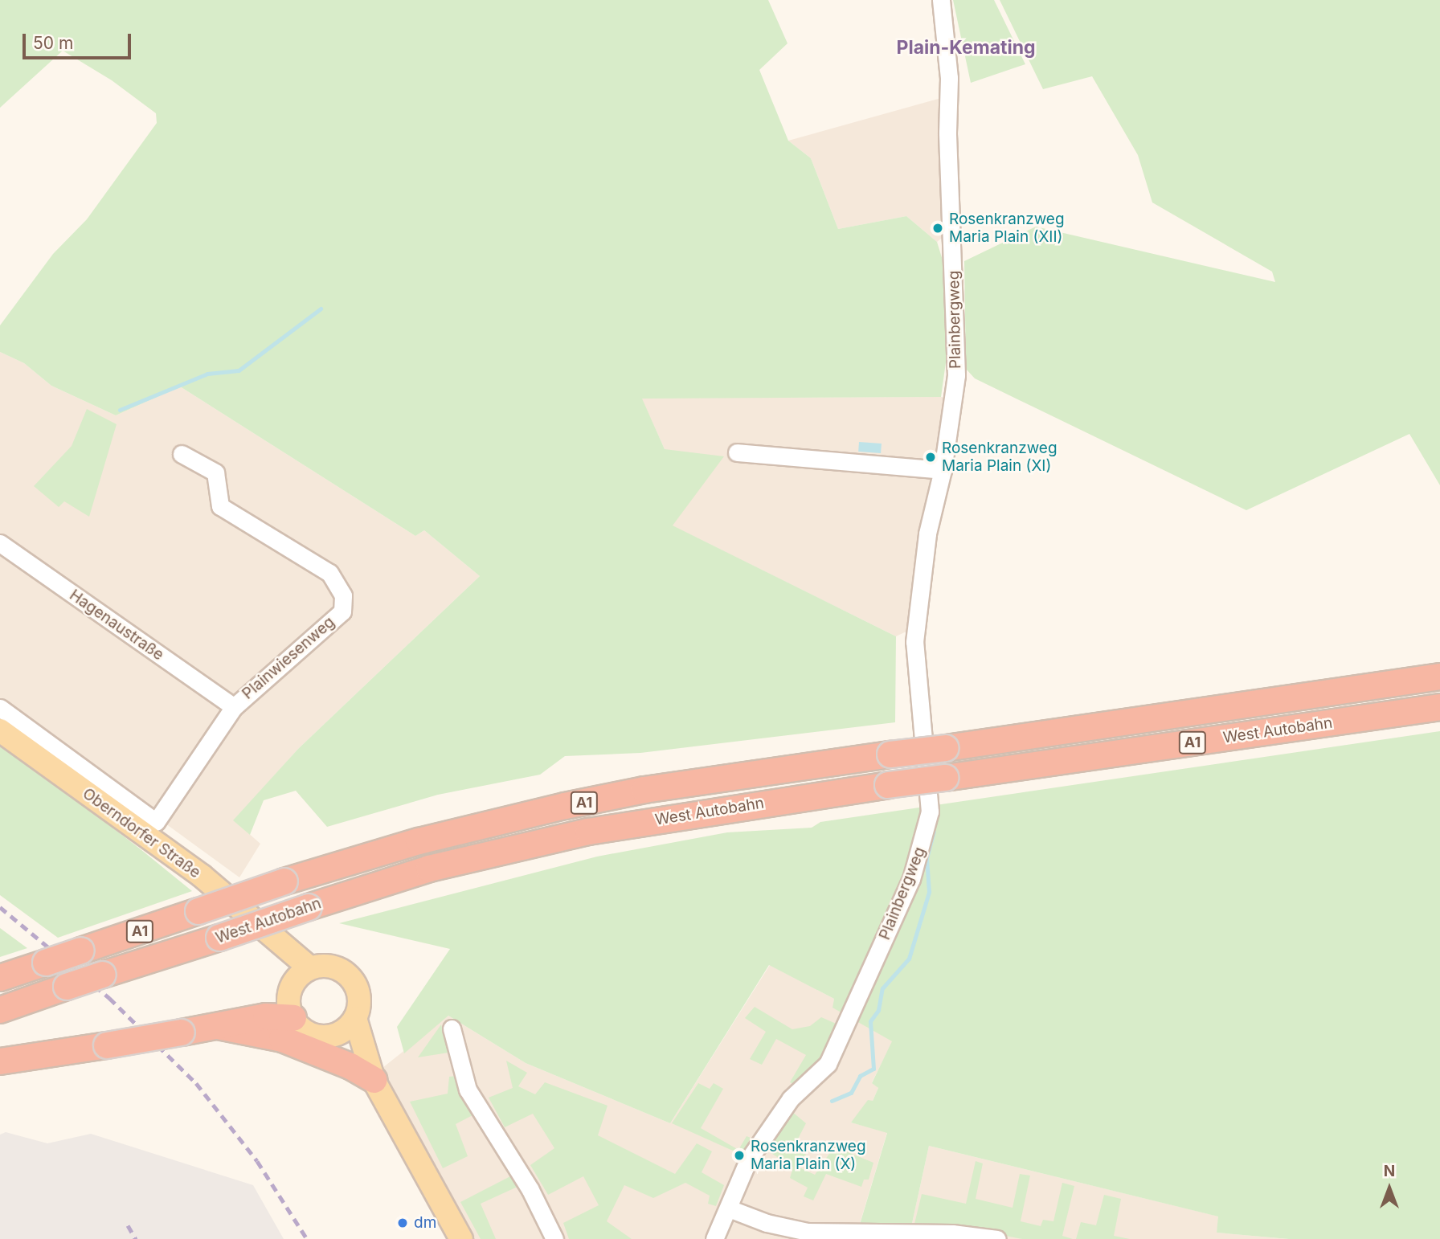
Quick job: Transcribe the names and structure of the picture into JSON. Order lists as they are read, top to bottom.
{
  "streets": {
    "highway": ["West Autobahn", "A1"],
    "main road": ["Oberndorfer Straße"],
    "street": ["Plainbergweg", "Hagenaustraße", "Plainwiesenweg"]
  },
  "crossings": [
    ["Hagenaustraße", "Plainwiesenweg"],
    ["Plainwiesenweg", "Oberndorfer Straße"]
  ],
  "districts": ["Plain-Kemating"],
  "places": [
    "Rosenkranzweg Maria Plain (XII)",
    "Rosenkranzweg Maria Plain (XI)",
    "Rosenkranzweg Maria Plain (X)",
    "dm"
  ],
  "scale_bar": "50 m",
  "north": "top"
}
